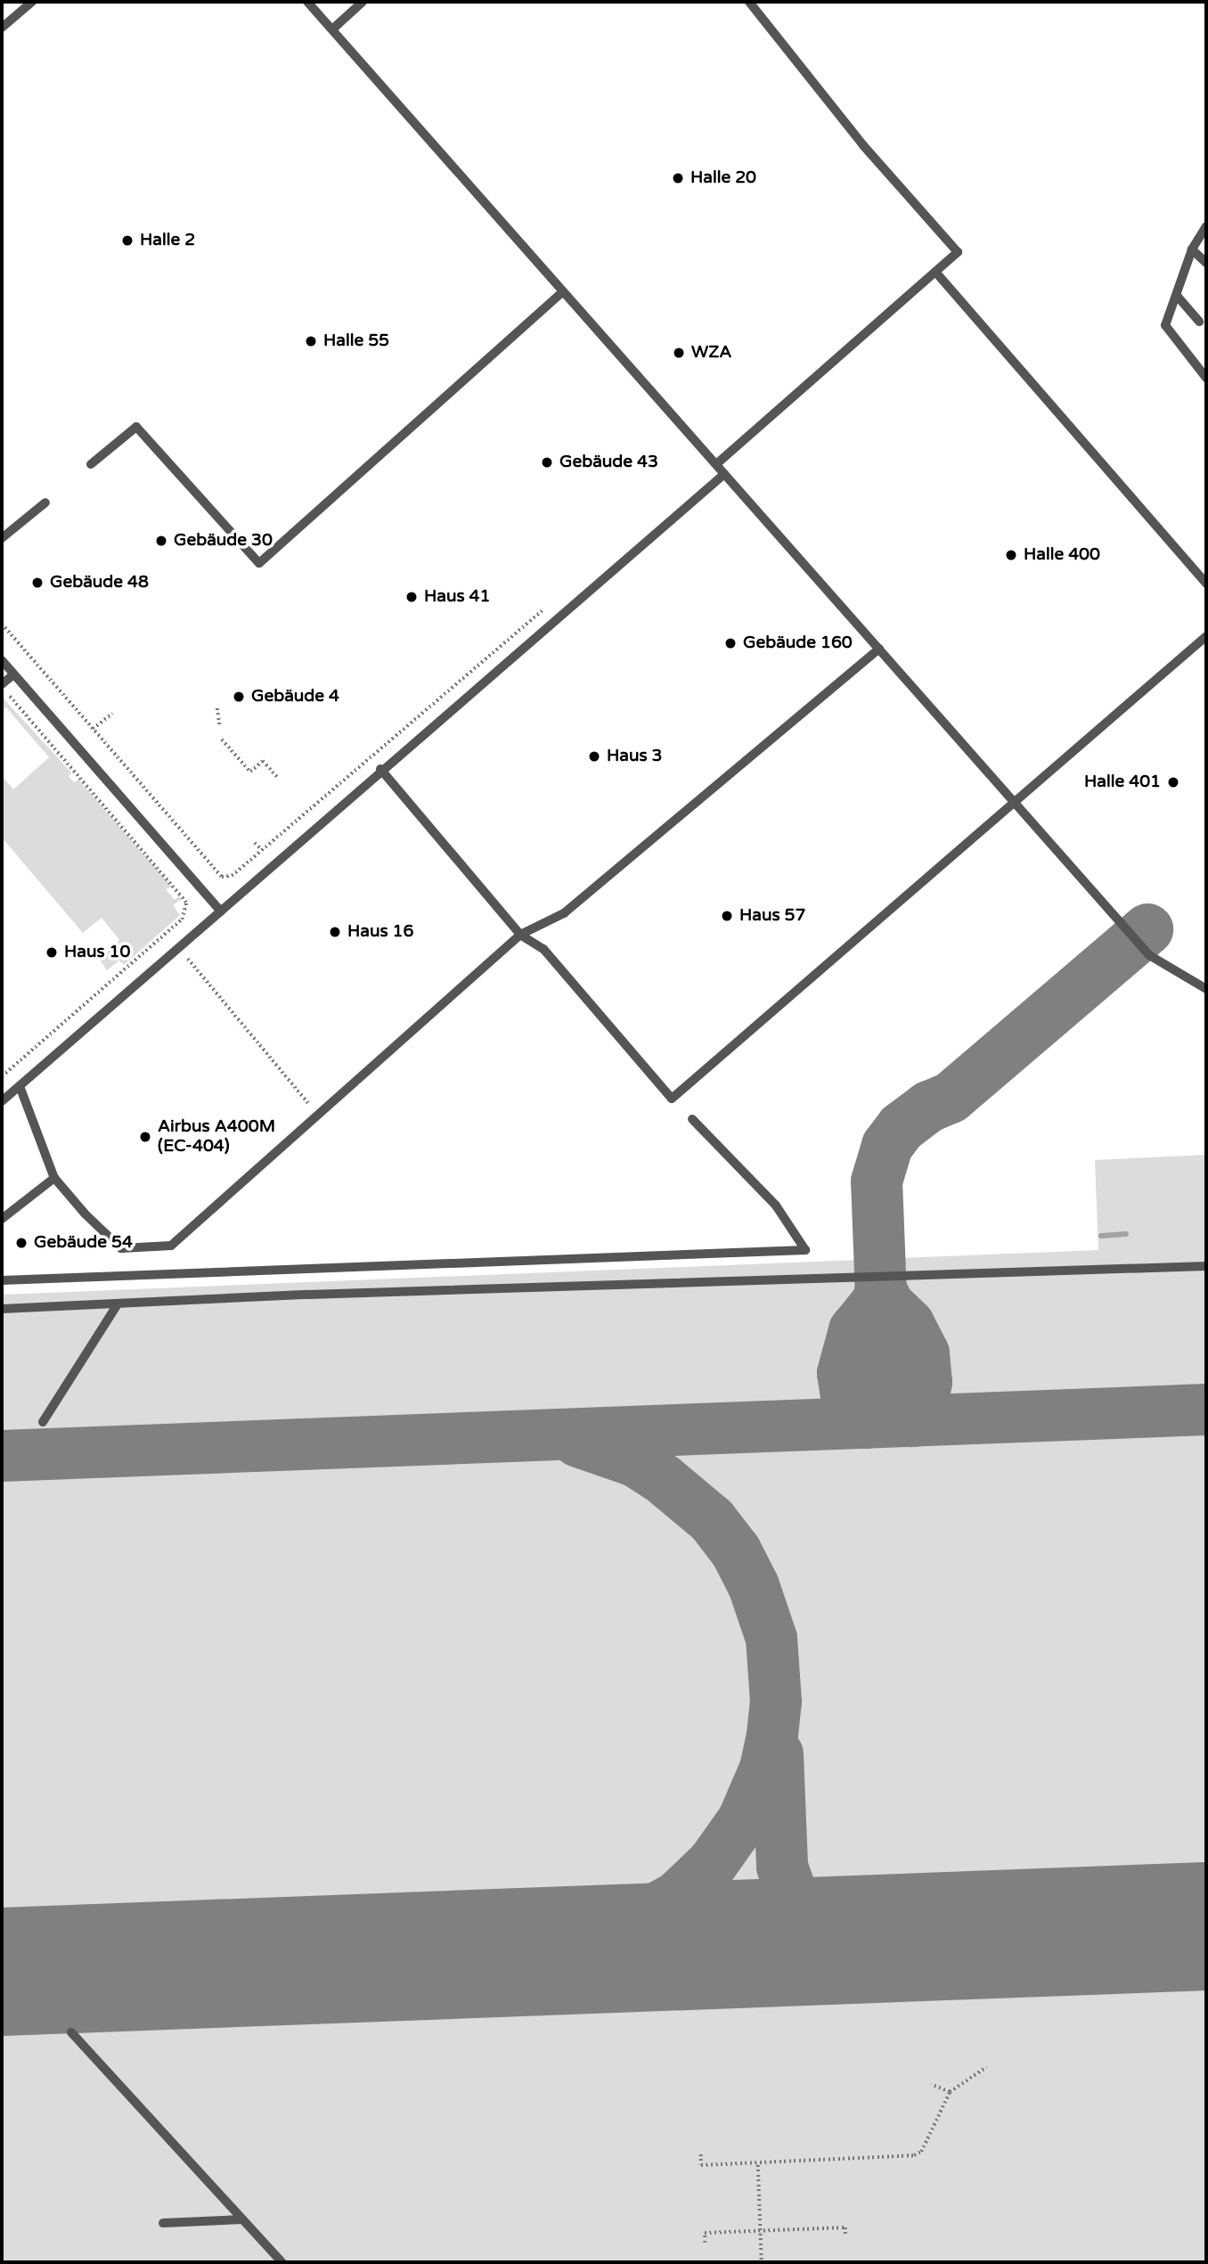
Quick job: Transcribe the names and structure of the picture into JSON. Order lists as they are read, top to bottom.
{
  "places": [
    "Halle 20",
    "Halle 2",
    "Halle 55",
    "WZA",
    "Gebäude 43",
    "Gebäude 30",
    "Halle 400",
    "Gebäude 48",
    "Haus 41",
    "Gebäude 160",
    "Gebäude 4",
    "Haus 3",
    "Halle 401",
    "Haus 57",
    "Haus 16",
    "Haus 10",
    "Airbus A400M (EC-404)",
    "Gebäude 54"
  ]
}
